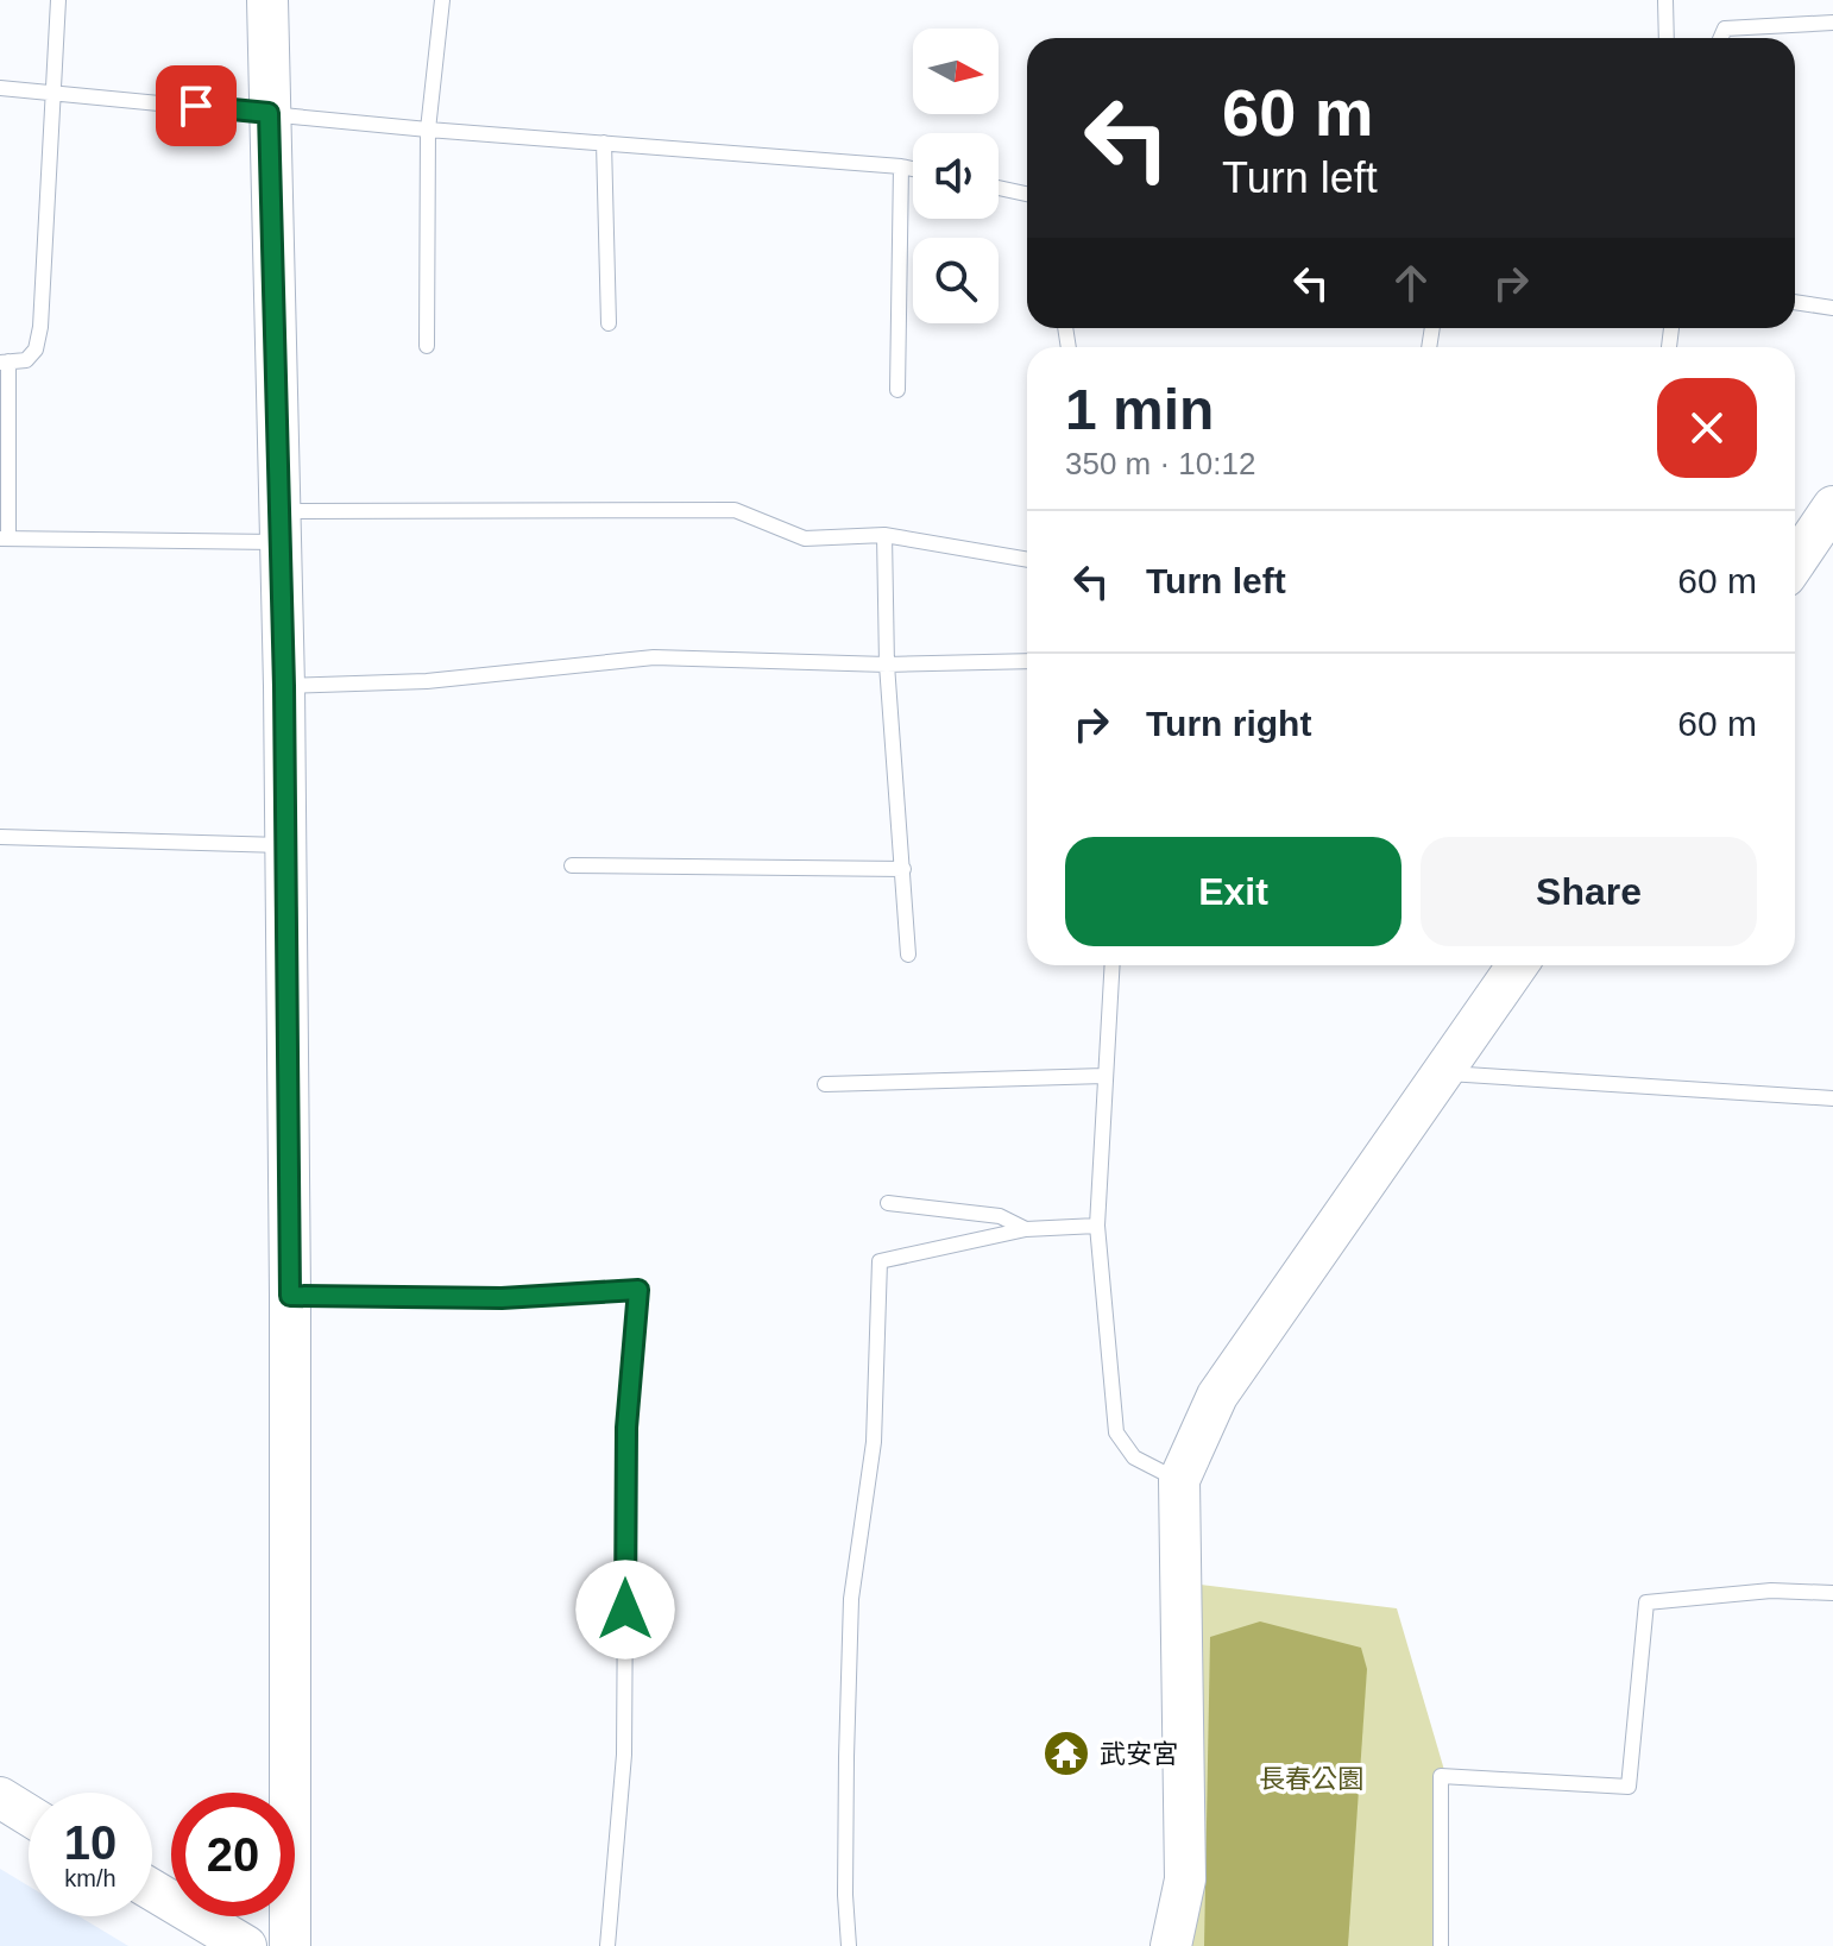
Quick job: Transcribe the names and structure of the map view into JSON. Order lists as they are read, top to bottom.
{
  "parks": ["長春公園"],
  "places": {
    "temple": ["武安宮"]
  },
  "north": "right",
  "page": {
    "turn": ["60 m", "Turn left"],
    "heading": ["1 min", "350 m · 10:12"],
    "list": [
      {
        "name": "Turn left",
        "value": "60 m"
      },
      {
        "name": "Turn right",
        "value": "60 m"
      }
    ],
    "buttons": ["Exit", "Share"],
    "speed": "10 km/h",
    "limit": "20"
  }
}
